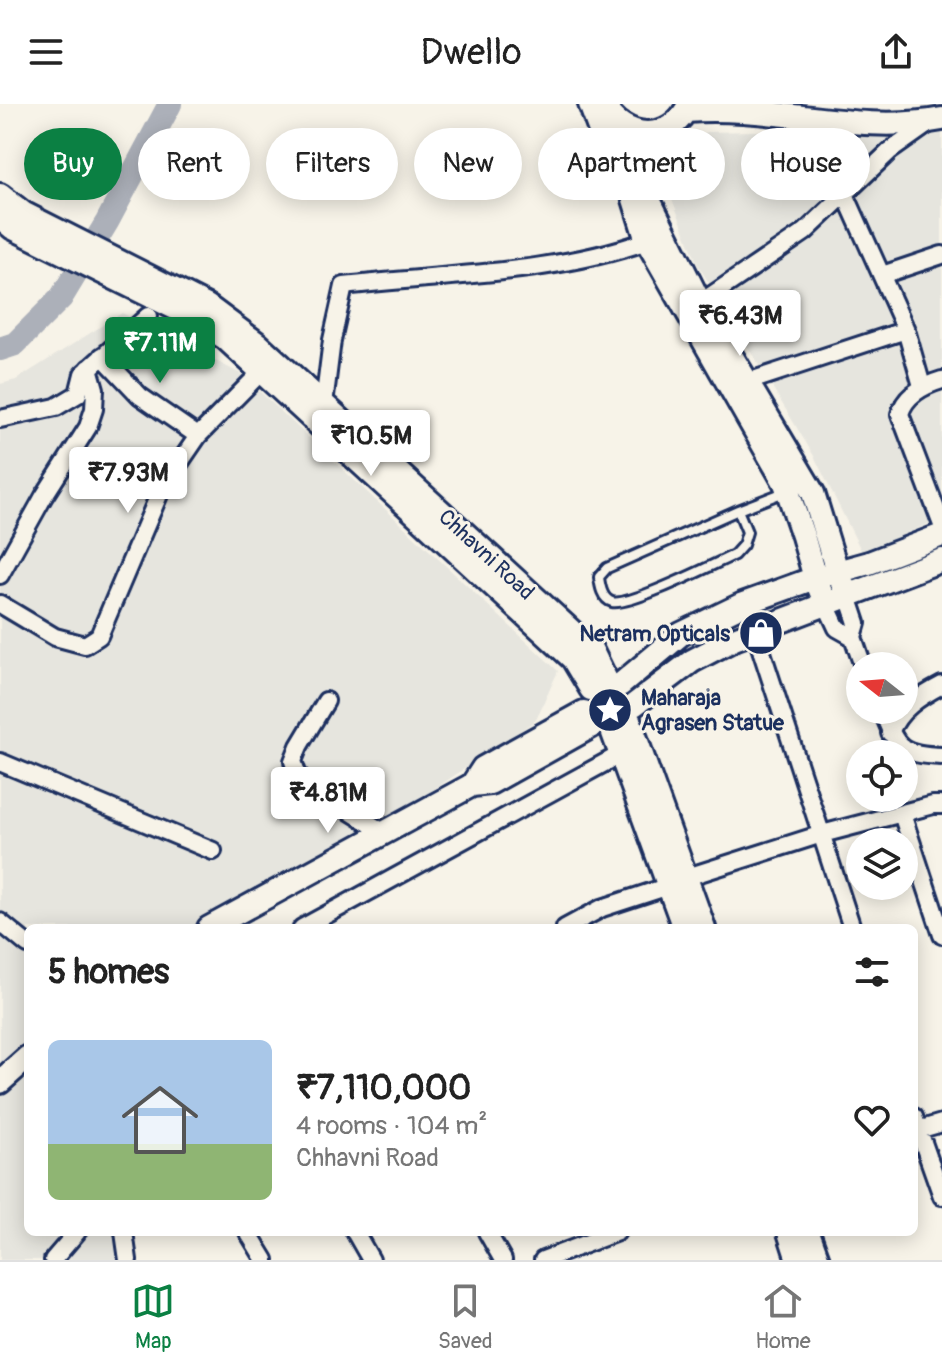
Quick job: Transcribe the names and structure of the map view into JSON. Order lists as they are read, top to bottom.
{
  "streets": {
    "main road": ["Chhavni Road"]
  },
  "places": {
    "shop": ["Netram Opticals"],
    "place": ["Maharaja Agrasen Statue"]
  },
  "north": "left",
  "page": {
    "header": "Dwello",
    "chip": [
      "Buy",
      "Rent",
      "Filters",
      "New",
      "Apartment",
      "House"
    ],
    "price": [
      "₹6.43M",
      "₹7.11M",
      "₹10.5M",
      "₹7.93M",
      "₹4.81M"
    ],
    "heading": "5 homes",
    "list": [
      {
        "name": "₹7,110,000",
        "note": "4 rooms · 104 m² · Chhavni Road"
      }
    ],
    "tabs": ["Map", "Saved", "Home"]
  }
}
